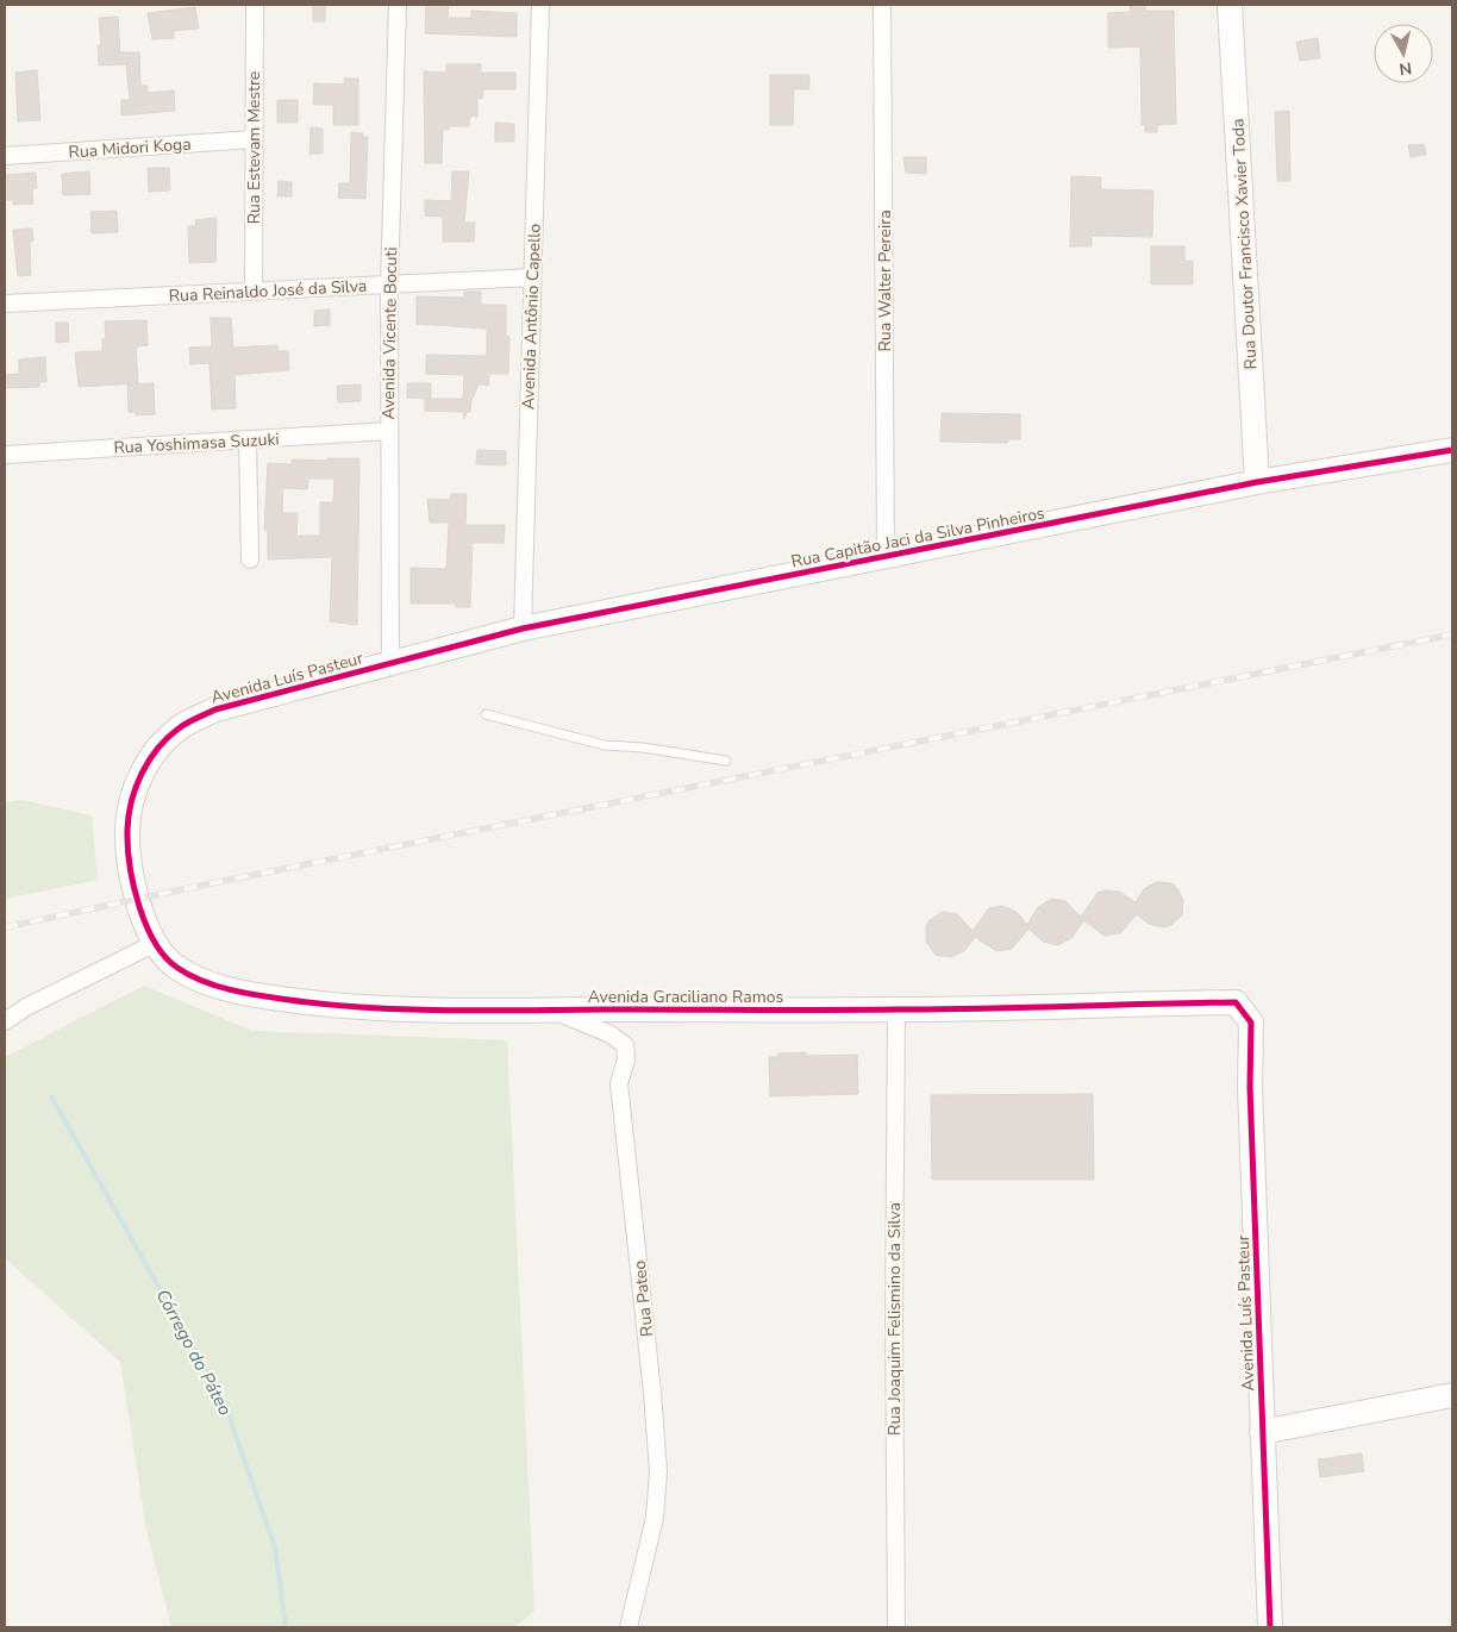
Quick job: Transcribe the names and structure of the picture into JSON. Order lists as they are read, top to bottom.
{
  "streets": {
    "street": [
      "Rua Midori Koga",
      "Rua Estevam Mestre",
      "Rua Doutor Francisco Xavier Toda",
      "Rua Walter Pereira",
      "Rua Reinaldo José da Silva",
      "Avenida Antônio Capello",
      "Avenida Vicente Bocuti",
      "Rua Yoshimasa Suzuki",
      "Rua Capitão Jaci da Silva Pinheiros",
      "Avenida Luís Pasteur",
      "Avenida Graciliano Ramos",
      "Rua Pateo",
      "Rua Joaquim Felismino da Silva"
    ]
  },
  "crossings": [
    ["Rua Midori Koga", "Rua Estevam Mestre"],
    ["Rua Estevam Mestre", "Rua Reinaldo José da Silva"],
    ["Rua Doutor Francisco Xavier Toda", "Rua Capitão Jaci da Silva Pinheiros"],
    ["Rua Walter Pereira", "Rua Capitão Jaci da Silva Pinheiros"],
    ["Rua Reinaldo José da Silva", "Avenida Antônio Capello"],
    ["Rua Reinaldo José da Silva", "Avenida Vicente Bocuti"],
    ["Avenida Antônio Capello", "Rua Capitão Jaci da Silva Pinheiros"],
    ["Avenida Vicente Bocuti", "Rua Yoshimasa Suzuki"],
    ["Avenida Vicente Bocuti", "Rua Capitão Jaci da Silva Pinheiros"],
    ["Avenida Vicente Bocuti", "Avenida Luís Pasteur"],
    ["Rua Capitão Jaci da Silva Pinheiros", "Avenida Luís Pasteur"],
    ["Avenida Luís Pasteur", "Avenida Graciliano Ramos"],
    ["Avenida Graciliano Ramos", "Rua Pateo"],
    ["Avenida Graciliano Ramos", "Rua Joaquim Felismino da Silva"]
  ],
  "water": ["Córrego do Páteo"],
  "north": "bottom"
}
